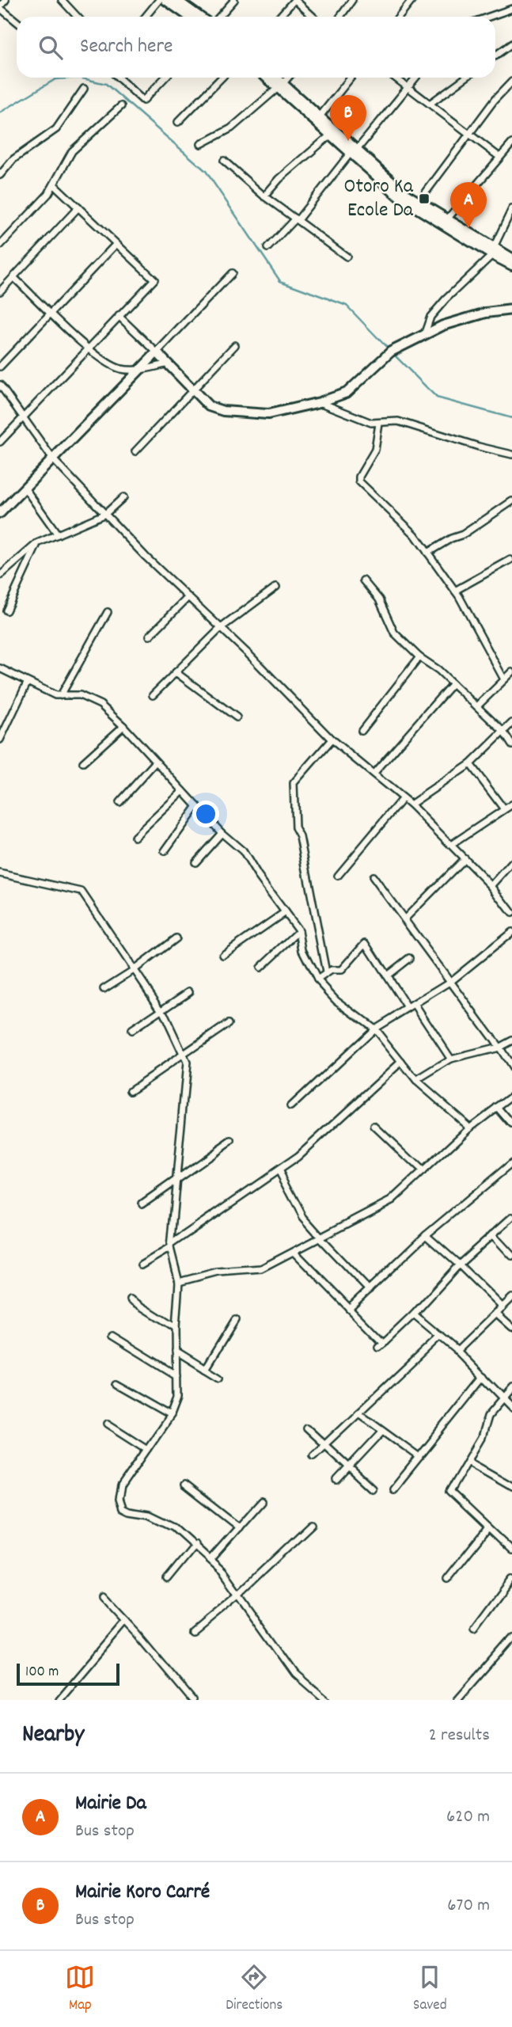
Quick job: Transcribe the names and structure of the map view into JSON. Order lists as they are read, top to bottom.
{
  "places": {
    "transit": ["Otoro Ka Ecole Da"]
  },
  "scale_bar": "100 m",
  "page": {
    "search": "Search here",
    "pins": ["B", "A"],
    "scale": "100 m",
    "heading": ["Nearby", "2 results"],
    "list": [
      {
        "mark": "A",
        "name": "Mairie Da",
        "note": "Bus stop",
        "value": "620 m"
      },
      {
        "mark": "B",
        "name": "Mairie Koro Carré",
        "note": "Bus stop",
        "value": "670 m"
      }
    ],
    "nav": ["Map", "Directions", "Saved"]
  }
}
